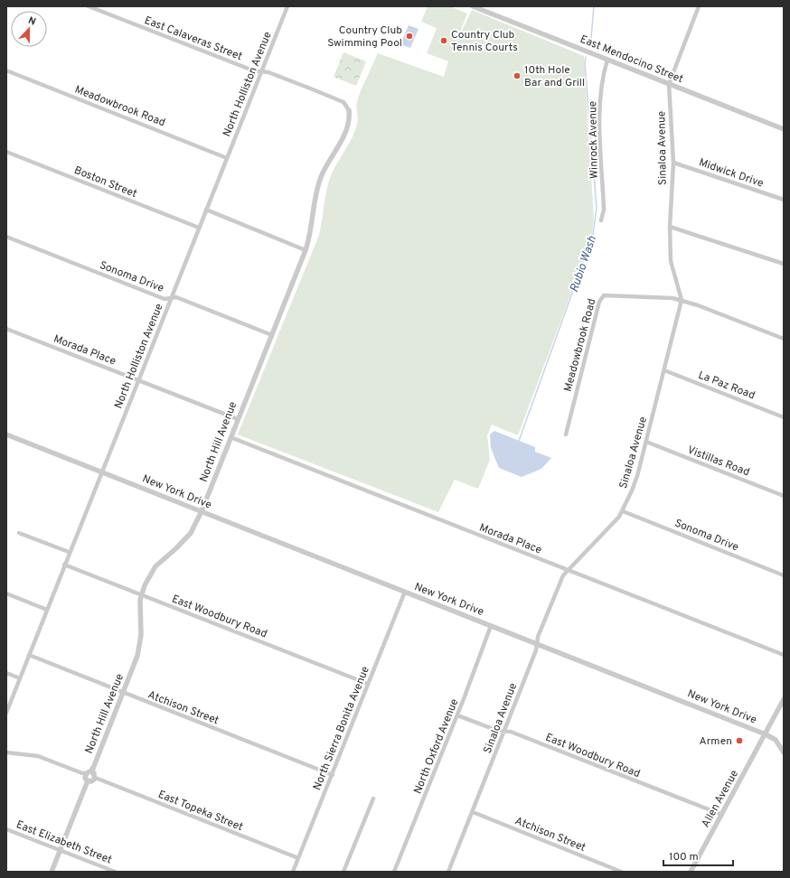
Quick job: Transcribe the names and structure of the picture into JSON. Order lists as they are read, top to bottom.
{
  "streets": {
    "street": [
      "East Calaveras Street",
      "East Mendocino Street",
      "North Holliston Avenue",
      "Meadowbrook Road",
      "Winrock Avenue",
      "Sinaloa Avenue",
      "Midwick Drive",
      "Boston Street",
      "Sonoma Drive",
      "Morada Place",
      "La Paz Road",
      "North Hill Avenue",
      "Vistillas Road",
      "New York Drive",
      "East Woodbury Road",
      "Atchison Street",
      "North Sierra Bonita Avenue",
      "North Oxford Avenue",
      "Allen Avenue",
      "East Topeka Street",
      "East Elizabeth Street"
    ]
  },
  "crossings": [
    ["East Calaveras Street", "North Holliston Avenue"],
    ["East Calaveras Street", "North Hill Avenue"],
    ["East Mendocino Street", "Winrock Avenue"],
    ["East Mendocino Street", "Sinaloa Avenue"],
    ["North Holliston Avenue", "Meadowbrook Road"],
    ["North Holliston Avenue", "Boston Street"],
    ["North Holliston Avenue", "Sonoma Drive"],
    ["North Holliston Avenue", "Morada Place"],
    ["North Holliston Avenue", "New York Drive"],
    ["North Holliston Avenue", "East Woodbury Road"],
    ["North Holliston Avenue", "Atchison Street"],
    ["Meadowbrook Road", "Sinaloa Avenue"],
    ["Sinaloa Avenue", "Midwick Drive"],
    ["Sinaloa Avenue", "Sonoma Drive"],
    ["Sinaloa Avenue", "Morada Place"],
    ["Sinaloa Avenue", "La Paz Road"],
    ["Sinaloa Avenue", "Vistillas Road"],
    ["Sinaloa Avenue", "New York Drive"],
    ["Sinaloa Avenue", "East Woodbury Road"],
    ["Sinaloa Avenue", "Atchison Street"],
    ["Sonoma Drive", "North Hill Avenue"],
    ["Morada Place", "North Hill Avenue"],
    ["North Hill Avenue", "New York Drive"],
    ["North Hill Avenue", "East Woodbury Road"],
    ["North Hill Avenue", "Atchison Street"],
    ["North Hill Avenue", "East Topeka Street"],
    ["North Hill Avenue", "East Elizabeth Street"],
    ["New York Drive", "North Sierra Bonita Avenue"],
    ["New York Drive", "North Oxford Avenue"],
    ["New York Drive", "Allen Avenue"],
    ["East Woodbury Road", "North Sierra Bonita Avenue"],
    ["East Woodbury Road", "North Oxford Avenue"],
    ["East Woodbury Road", "Allen Avenue"],
    ["Atchison Street", "North Sierra Bonita Avenue"],
    ["North Sierra Bonita Avenue", "East Topeka Street"]
  ],
  "water": ["Rubio Wash"],
  "places": [
    "Country Club Swimming Pool",
    "Country Club Tennis Courts",
    "10th Hole Bar and Grill",
    "Armen"
  ],
  "scale_bar": "100 m",
  "north": "top"
}
